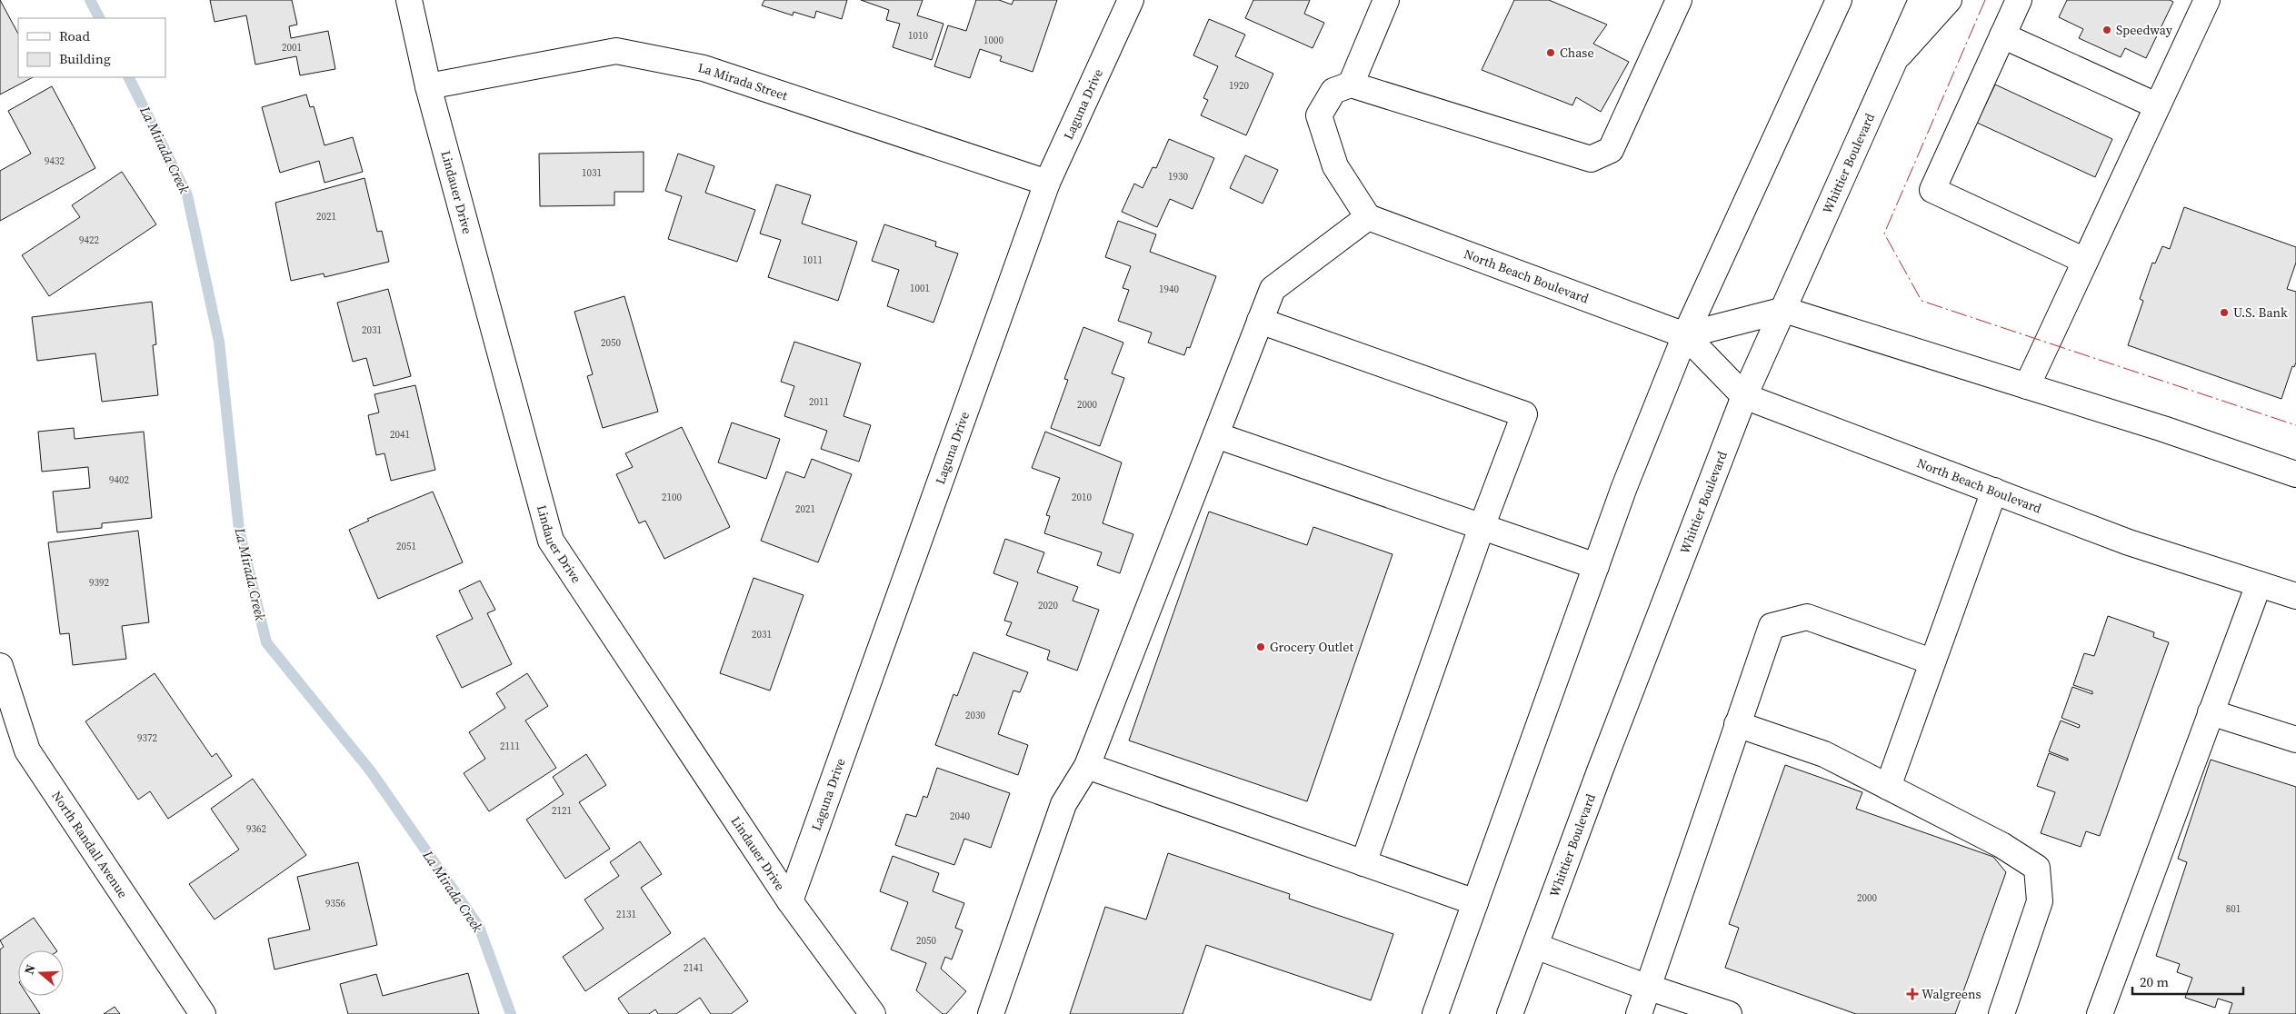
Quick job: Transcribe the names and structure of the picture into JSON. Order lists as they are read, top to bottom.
{
  "streets": {
    "main road": [
      "La Mirada Street",
      "Laguna Drive",
      "Whittier Boulevard",
      "Lindauer Drive",
      "North Beach Boulevard",
      "North Randall Avenue"
    ]
  },
  "crossings": [
    ["La Mirada Street", "Laguna Drive"],
    ["La Mirada Street", "Lindauer Drive"],
    ["Laguna Drive", "Lindauer Drive"],
    ["Whittier Boulevard", "North Beach Boulevard"]
  ],
  "water": ["La Mirada Creek"],
  "places": {
    "other": [
      "Speedway",
      "Chase",
      "U.S. Bank",
      "Grocery Outlet"
    ],
    "health": ["Walgreens"]
  },
  "house_numbers": [
    "1010",
    "1000",
    "2001",
    "1920",
    "9432",
    "1031",
    "1930",
    "2021",
    "9422",
    "1011",
    "1001",
    "1940",
    "2031",
    "2050",
    "2011",
    "2000",
    "2041",
    "9402",
    "2100",
    "2010",
    "2021",
    "2051",
    "9392",
    "2020",
    "2031",
    "2030",
    "9372",
    "2111",
    "2121",
    "2040",
    "9362",
    "2000",
    "9356",
    "801",
    "2131",
    "2050",
    "2141"
  ],
  "legend": ["Road", "Building"],
  "scale_bar": "20 m",
  "north": "left"
}
